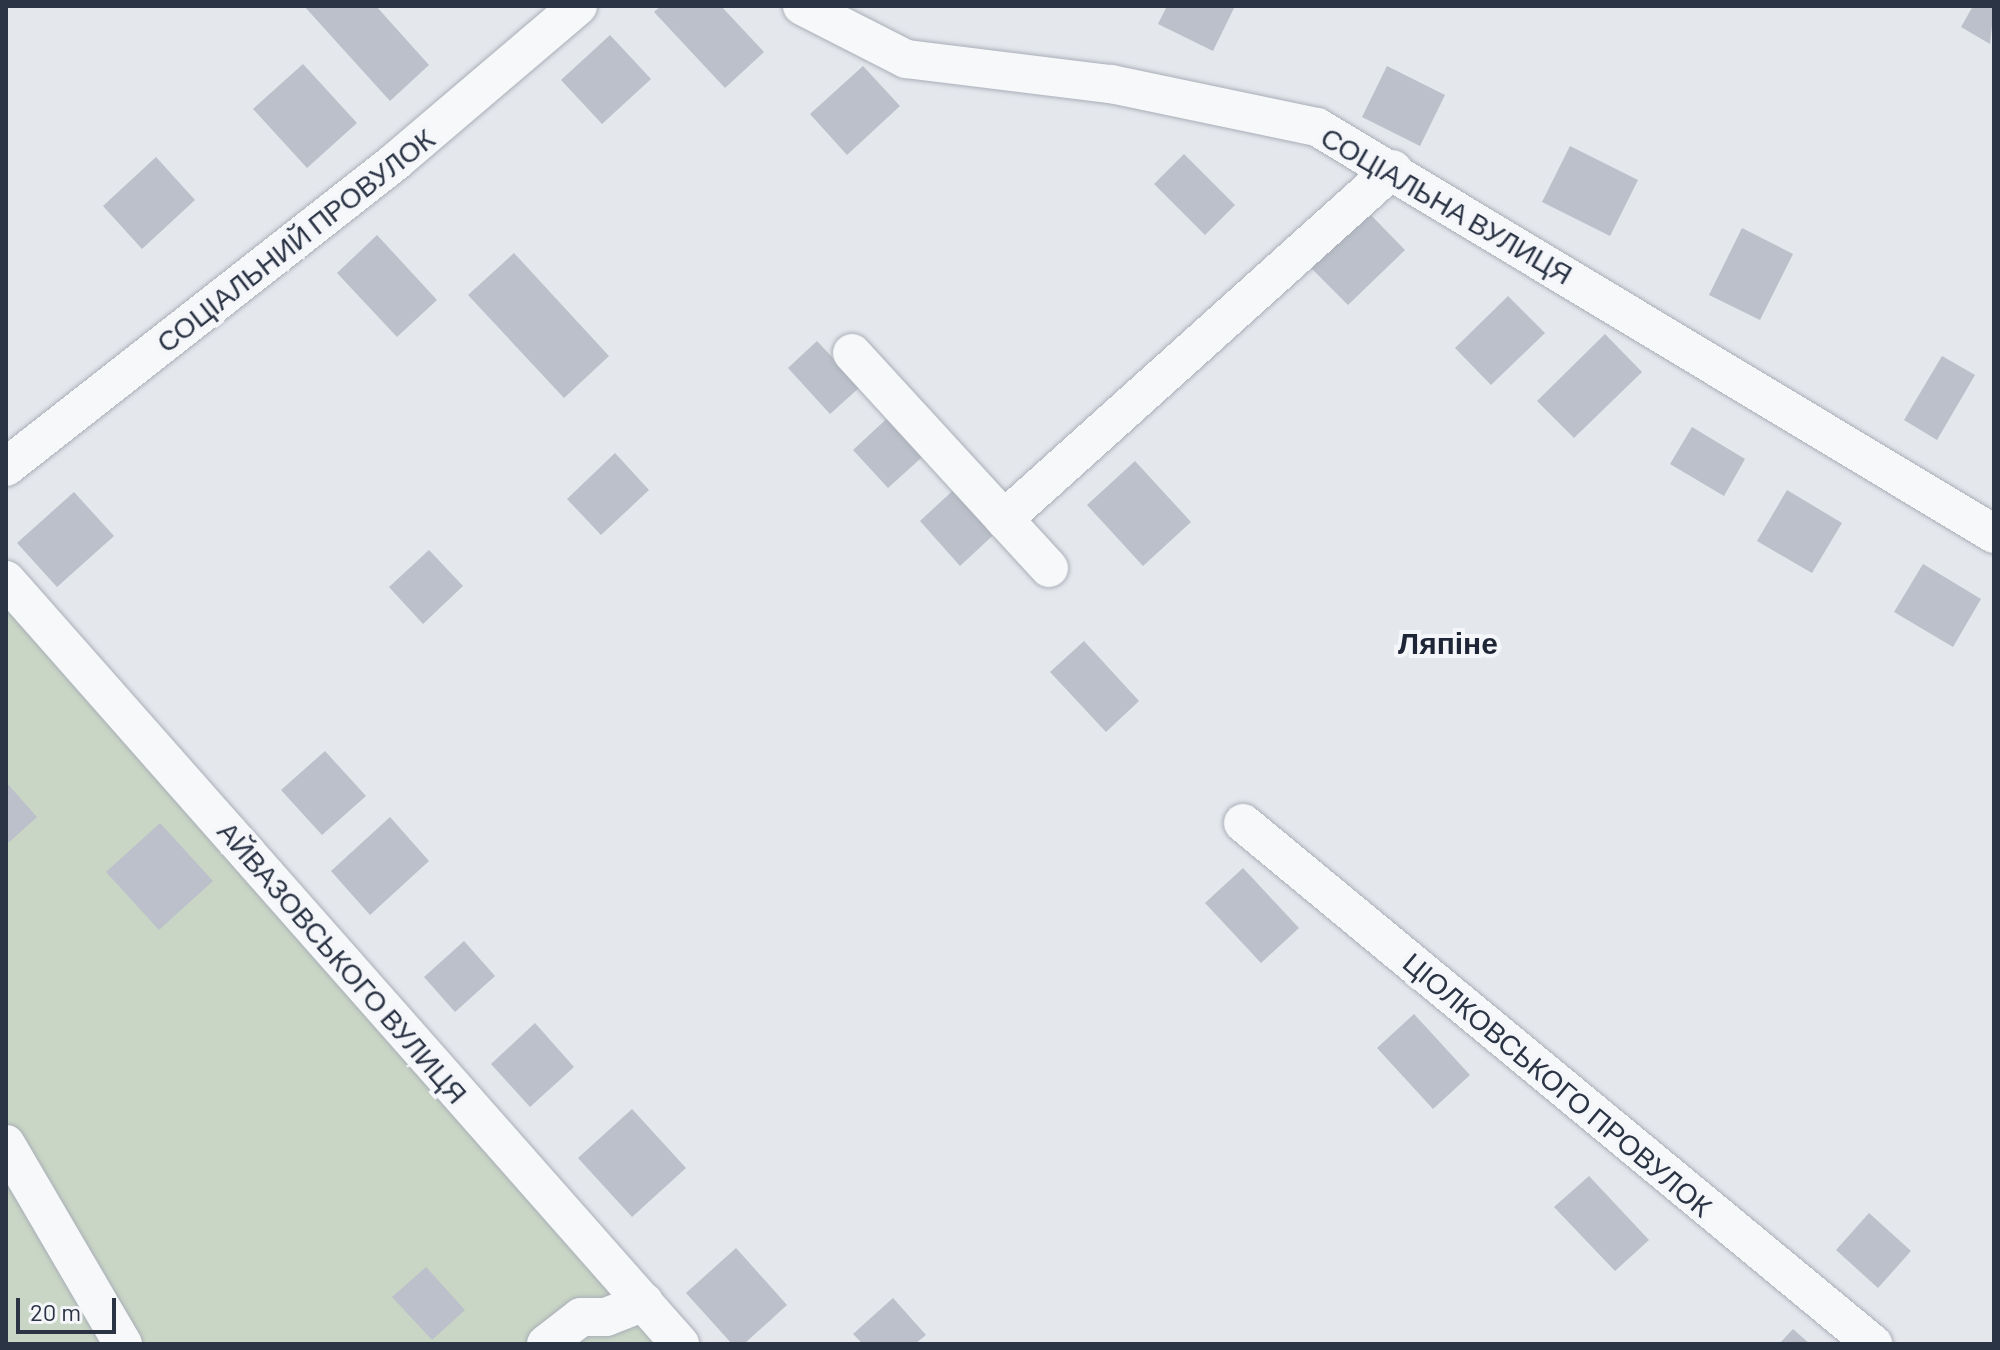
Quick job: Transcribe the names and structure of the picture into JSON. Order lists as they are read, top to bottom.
{
  "streets": {
    "street": [
      "СОЦІАЛЬНА ВУЛИЦЯ",
      "СОЦІАЛЬНИЙ ПРОВУЛОК",
      "АЙВАЗОВСЬКОГО ВУЛИЦЯ",
      "ЦІОЛКОВСЬКОГО ПРОВУЛОК"
    ]
  },
  "districts": ["Ляпіне"],
  "scale_bar": "20 m"
}
